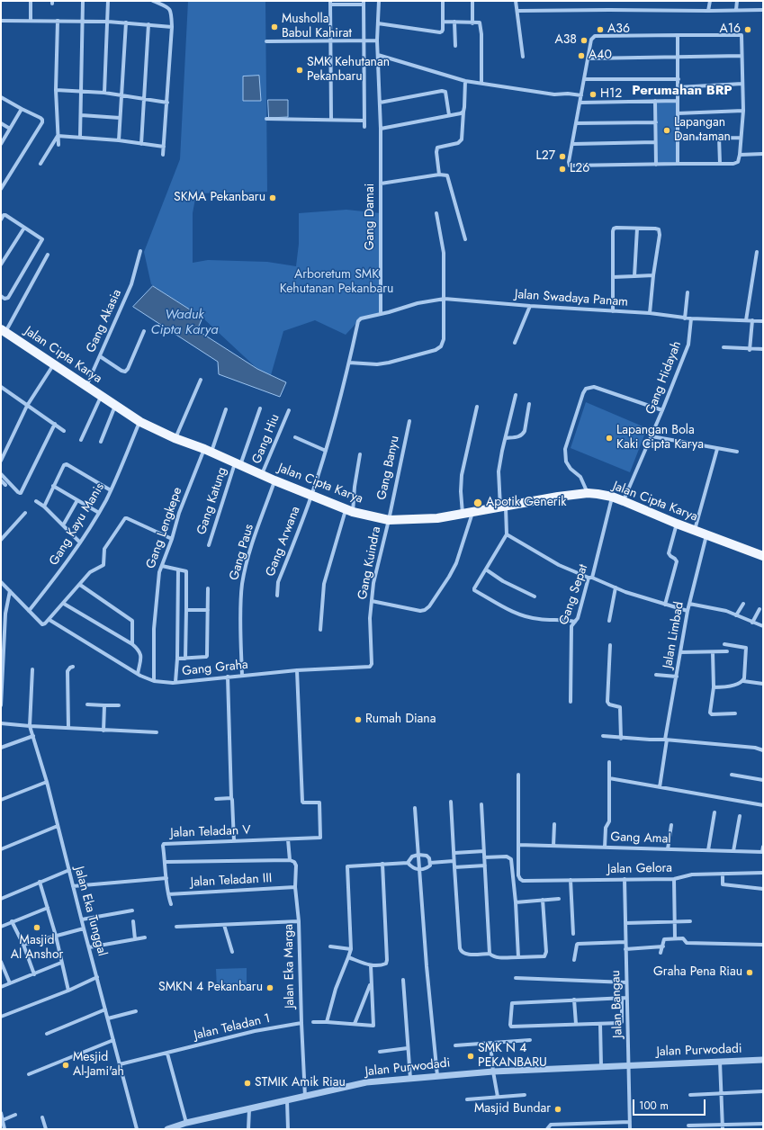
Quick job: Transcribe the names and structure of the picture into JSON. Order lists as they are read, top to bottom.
{
  "streets": {
    "main road": ["Jalan Cipta Karya"],
    "street": [
      "Gang Damai",
      "Jalan Swadaya Panam",
      "Gang Akasia",
      "Gang Hidayah",
      "Gang Hiu",
      "Gang Banyu",
      "Gang Katung",
      "Gang Kayu Manis",
      "Gang Lengkepe",
      "Gang Arwana",
      "Gang Paus",
      "Gang Kuindra",
      "Gang Sepat",
      "Jalan Limbad",
      "Gang Graha",
      "Jalan Teladan V",
      "Gang Amal",
      "Jalan Gelora",
      "Jalan Teladan III",
      "Jalan Eka Tunggal",
      "Jalan Eka Marga",
      "Jalan Bangau",
      "Jalan Teladan 1",
      "Jalan Purwodadi"
    ]
  },
  "crossings": [
    ["Gang Damai", "Jalan Swadaya Panam"],
    ["Jalan Swadaya Panam", "Gang Hidayah"],
    ["Gang Akasia", "Jalan Cipta Karya"],
    ["Jalan Cipta Karya", "Gang Hidayah"],
    ["Jalan Cipta Karya", "Gang Hiu"],
    ["Jalan Cipta Karya", "Gang Banyu"],
    ["Jalan Cipta Karya", "Gang Katung"],
    ["Jalan Cipta Karya", "Gang Kayu Manis"],
    ["Jalan Cipta Karya", "Gang Lengkepe"],
    ["Jalan Cipta Karya", "Gang Arwana"],
    ["Jalan Cipta Karya", "Gang Paus"],
    ["Jalan Cipta Karya", "Gang Kuindra"],
    ["Jalan Cipta Karya", "Gang Sepat"],
    ["Jalan Cipta Karya", "Jalan Limbad"],
    ["Gang Banyu", "Gang Kuindra"],
    ["Gang Lengkepe", "Gang Graha"],
    ["Gang Paus", "Gang Graha"],
    ["Gang Kuindra", "Gang Graha"],
    ["Gang Kuindra", "Jalan Teladan V"],
    ["Gang Graha", "Jalan Teladan V"],
    ["Jalan Teladan V", "Jalan Teladan III"],
    ["Jalan Teladan V", "Jalan Eka Marga"],
    ["Gang Amal", "Jalan Gelora"],
    ["Jalan Gelora", "Jalan Bangau"],
    ["Jalan Teladan III", "Jalan Eka Marga"],
    ["Jalan Eka Tunggal", "Jalan Teladan 1"],
    ["Jalan Eka Marga", "Jalan Teladan 1"],
    ["Jalan Eka Marga", "Jalan Purwodadi"],
    ["Jalan Bangau", "Jalan Purwodadi"]
  ],
  "districts": ["Perumahan BRP"],
  "water": ["Waduk Cipta Karya"],
  "parks": ["Arboretum SMK Kehutanan Pekanbaru"],
  "places": [
    "Musholla Babul Kahirat",
    "A36",
    "A16",
    "A38",
    "A40",
    "SMK Kehutanan Pekanbaru",
    "H12",
    "Lapangan Dan taman",
    "L27",
    "L26",
    "SKMA Pekanbaru",
    "Lapangan Bola Kaki Cipta Karya",
    "Apotik Generik",
    "Rumah Diana",
    "Masjid Al Anshor",
    "Graha Pena Riau",
    "SMKN 4 Pekanbaru",
    "SMK N 4 PEKANBARU",
    "Mesjid Al-Jami'ah",
    "STMIK Amik Riau",
    "Masjid Bundar"
  ],
  "scale_bar": "100 m"
}
